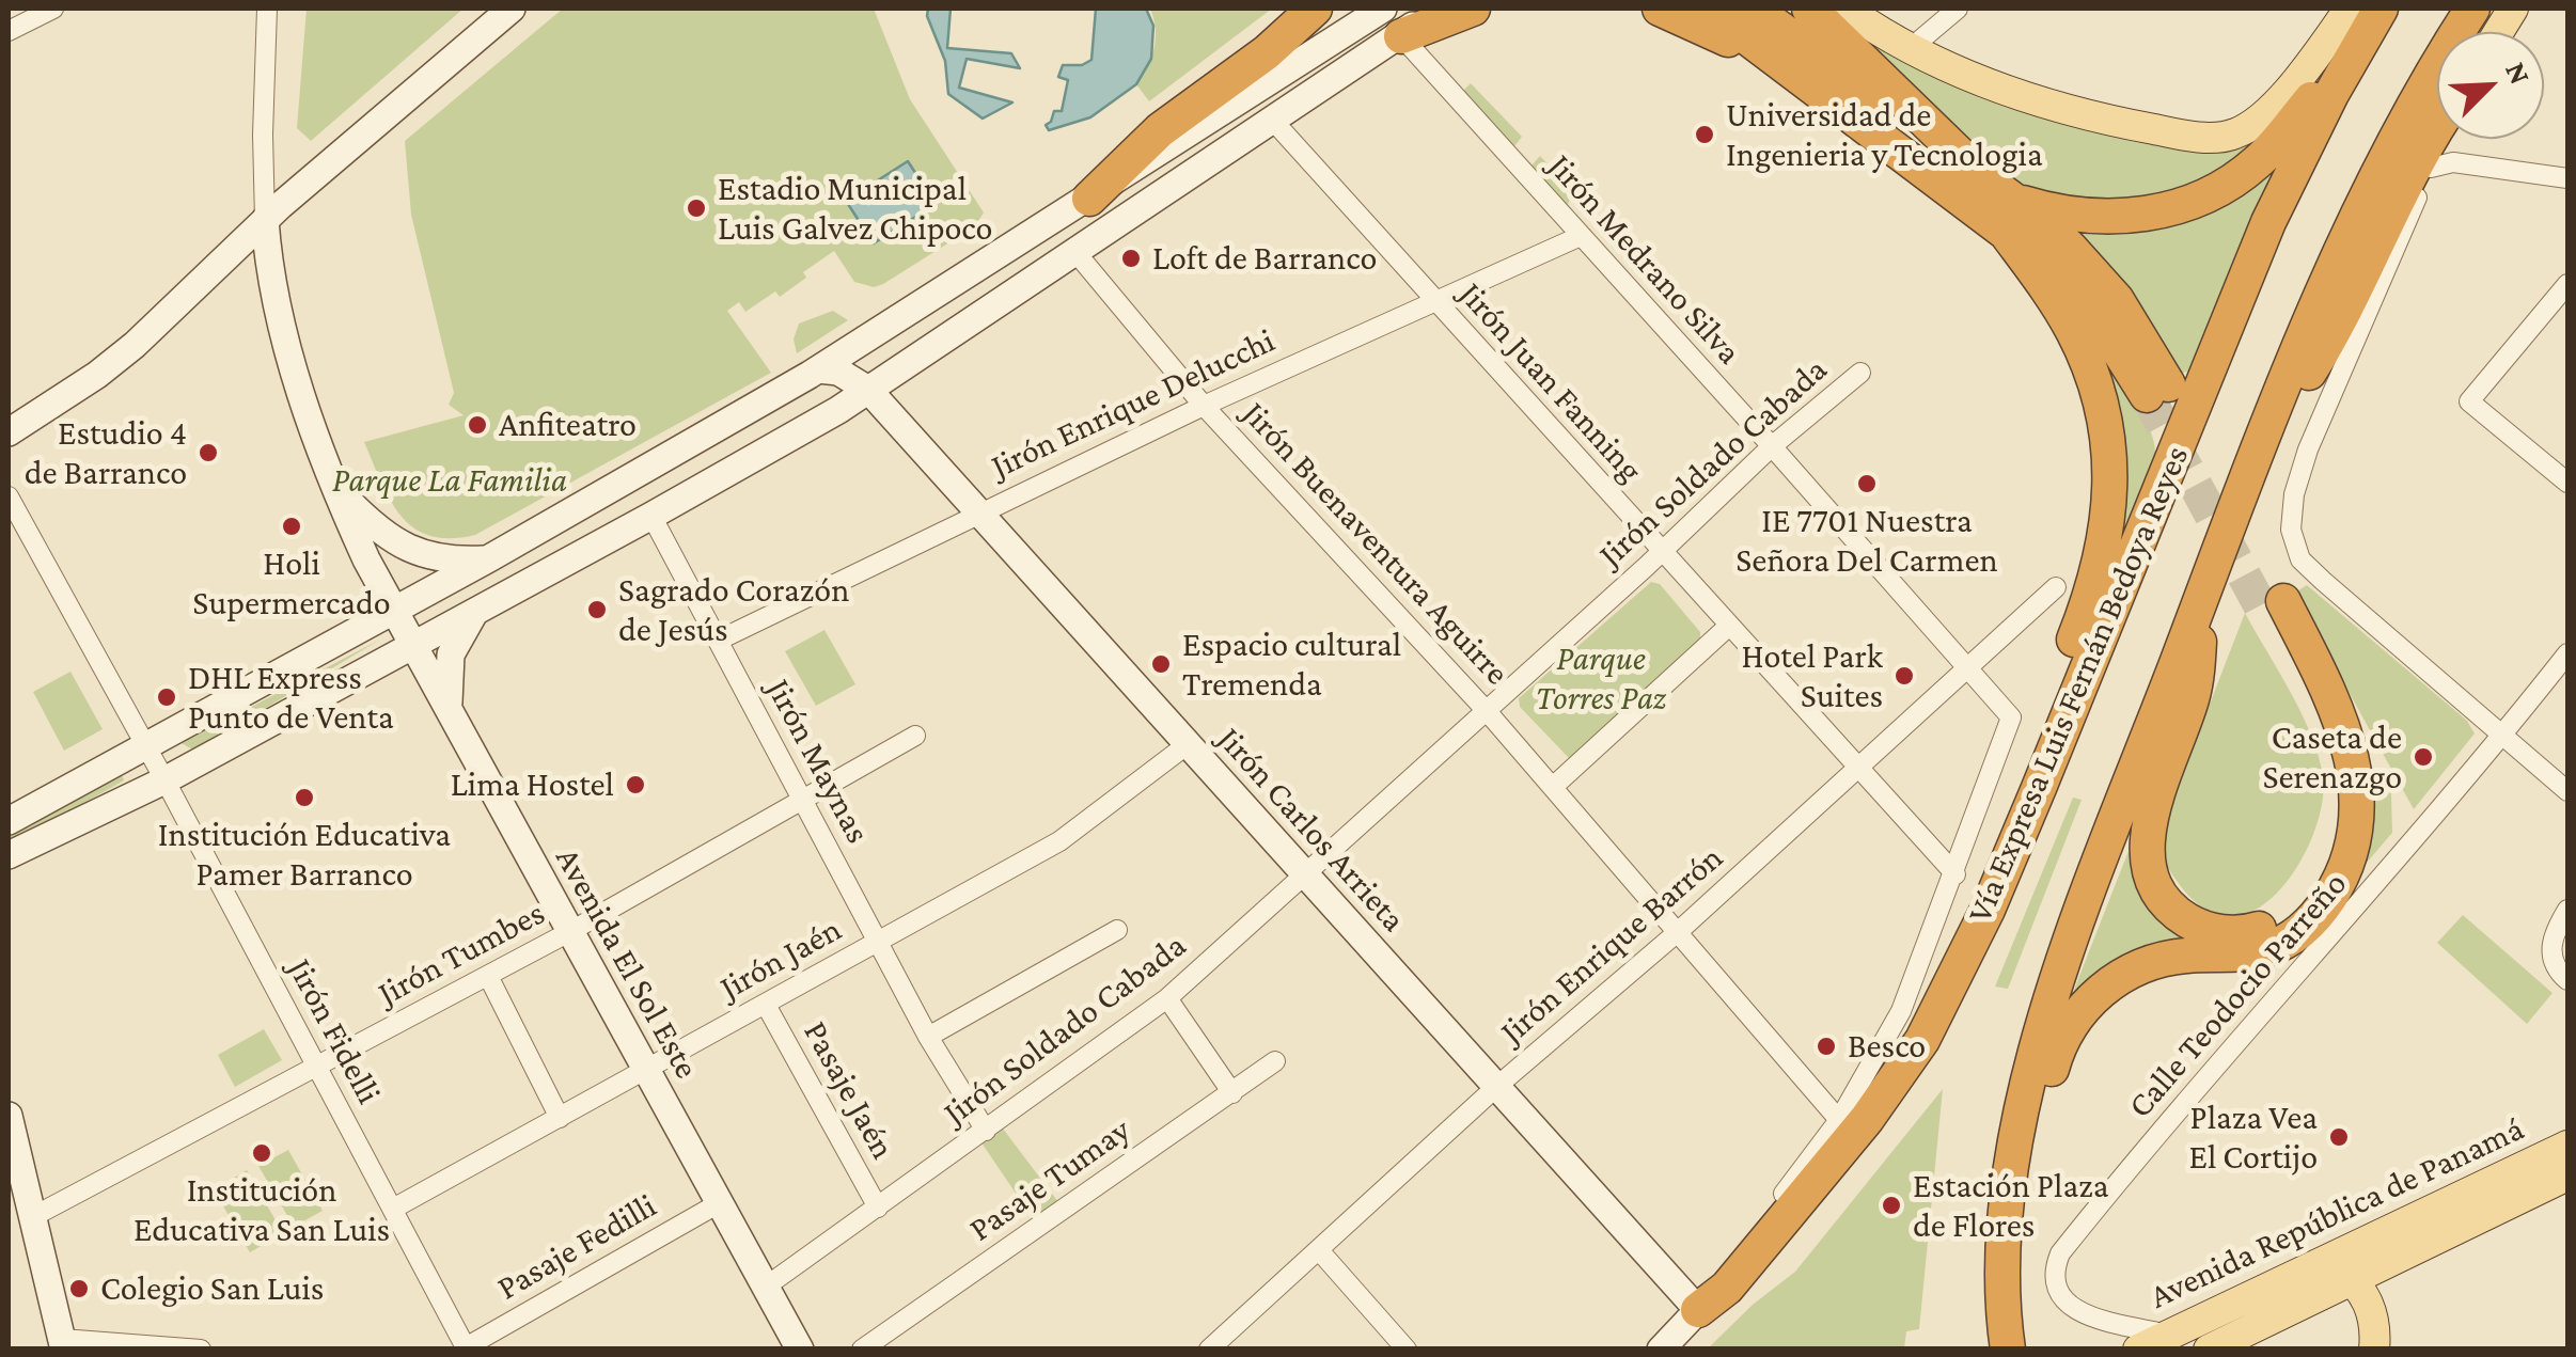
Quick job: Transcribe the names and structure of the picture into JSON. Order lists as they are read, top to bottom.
{
  "streets": {
    "highway": ["Vía Expresa Luis Fernán Bedoya Reyes"],
    "main road": ["Jirón Carlos Arrieta", "Avenida El Sol Este", "Avenida República de Panamá"],
    "street": [
      "Jirón Medrano Silva",
      "Jirón Juan Fanning",
      "Jirón Enrique Delucchi",
      "Jirón Soldado Cabada",
      "Jirón Buenaventura Aguirre",
      "Jirón Maynas",
      "Jirón Enrique Barrón",
      "Jirón Tumbes",
      "Jirón Jaén",
      "Calle Teodocio Parreño",
      "Jirón Fidelli",
      "Pasaje Jaén",
      "Pasaje Tumay",
      "Pasaje Fedilli"
    ]
  },
  "crossings": [
    ["Jirón Medrano Silva", "Jirón Juan Fanning"],
    ["Jirón Medrano Silva", "Jirón Enrique Delucchi"],
    ["Jirón Medrano Silva", "Jirón Soldado Cabada"],
    ["Jirón Medrano Silva", "Jirón Enrique Barrón"],
    ["Jirón Juan Fanning", "Jirón Enrique Delucchi"],
    ["Jirón Juan Fanning", "Jirón Soldado Cabada"],
    ["Jirón Juan Fanning", "Jirón Enrique Barrón"],
    ["Jirón Enrique Delucchi", "Jirón Buenaventura Aguirre"],
    ["Jirón Enrique Delucchi", "Jirón Maynas"],
    ["Jirón Enrique Delucchi", "Jirón Carlos Arrieta"],
    ["Jirón Soldado Cabada", "Jirón Buenaventura Aguirre"],
    ["Jirón Soldado Cabada", "Jirón Maynas"],
    ["Jirón Soldado Cabada", "Jirón Carlos Arrieta"],
    ["Jirón Soldado Cabada", "Avenida El Sol Este"],
    ["Jirón Soldado Cabada", "Pasaje Jaén"],
    ["Jirón Buenaventura Aguirre", "Jirón Enrique Barrón"],
    ["Vía Expresa Luis Fernán Bedoya Reyes", "Jirón Carlos Arrieta"],
    ["Jirón Maynas", "Jirón Tumbes"],
    ["Jirón Maynas", "Jirón Jaén"],
    ["Jirón Carlos Arrieta", "Jirón Enrique Barrón"],
    ["Jirón Carlos Arrieta", "Jirón Jaén"],
    ["Jirón Tumbes", "Avenida El Sol Este"],
    ["Jirón Tumbes", "Jirón Fidelli"],
    ["Jirón Jaén", "Avenida El Sol Este"],
    ["Jirón Jaén", "Jirón Fidelli"],
    ["Jirón Jaén", "Pasaje Jaén"],
    ["Avenida El Sol Este", "Pasaje Fedilli"],
    ["Calle Teodocio Parreño", "Avenida República de Panamá"],
    ["Jirón Fidelli", "Pasaje Fedilli"]
  ],
  "parks": ["Parque La Familia", "Parque Torres Paz"],
  "places": [
    "Universidad de Ingenieria y Tecnologia",
    "Estadio Municipal Luis Galvez Chipoco",
    "Loft de Barranco",
    "Anfiteatro",
    "Estudio 4 de Barranco",
    "IE 7701 Nuestra Señora Del Carmen",
    "Holi Supermercado",
    "Sagrado Corazón de Jesús",
    "Espacio cultural Tremenda",
    "Hotel Park Suites",
    "DHL Express Punto de Venta",
    "Caseta de Serenazgo",
    "Lima Hostel",
    "Institución Educativa Pamer Barranco",
    "Besco",
    "Plaza Vea El Cortijo",
    "Institución Educativa San Luis",
    "Estación Plaza de Flores",
    "Colegio San Luis"
  ],
  "north": "top right"
}
